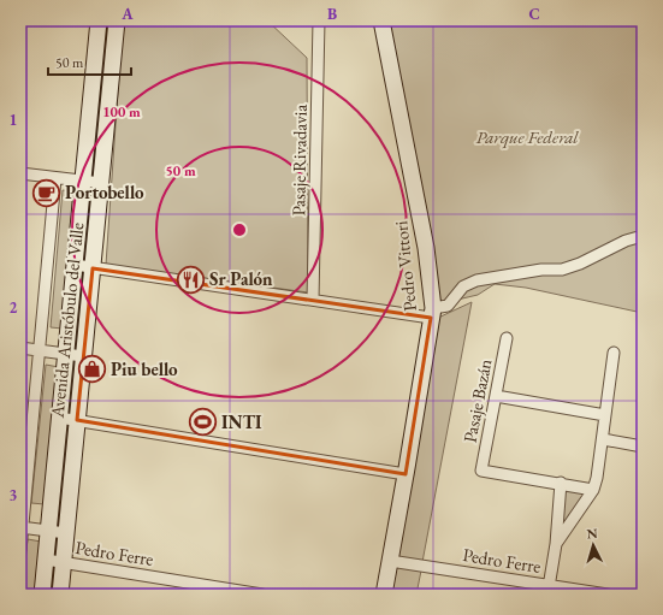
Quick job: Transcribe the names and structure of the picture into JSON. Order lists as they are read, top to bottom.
{
  "streets": {
    "main road": ["Pedro Vittori", "Avenida Aristóbulo del Valle"],
    "street": ["Pasaje Rivadavia", "Pasaje Bazán", "Pedro Ferre"]
  },
  "crossings": [
    ["Pedro Vittori", "Pedro Ferre"],
    ["Avenida Aristóbulo del Valle", "Pedro Ferre"]
  ],
  "parks": ["Parque Federal"],
  "places": {
    "cafe": ["Portobello"],
    "restaurant": ["Sr Palón"],
    "shop": ["Piu bello"],
    "sports": ["INTI"]
  },
  "scale_bar": "50 m",
  "north": "top",
  "grid": {
    "columns": ["A", "B", "C"],
    "rows": ["1", "2", "3"]
  },
  "rings": ["100 m", "50 m"]
}
